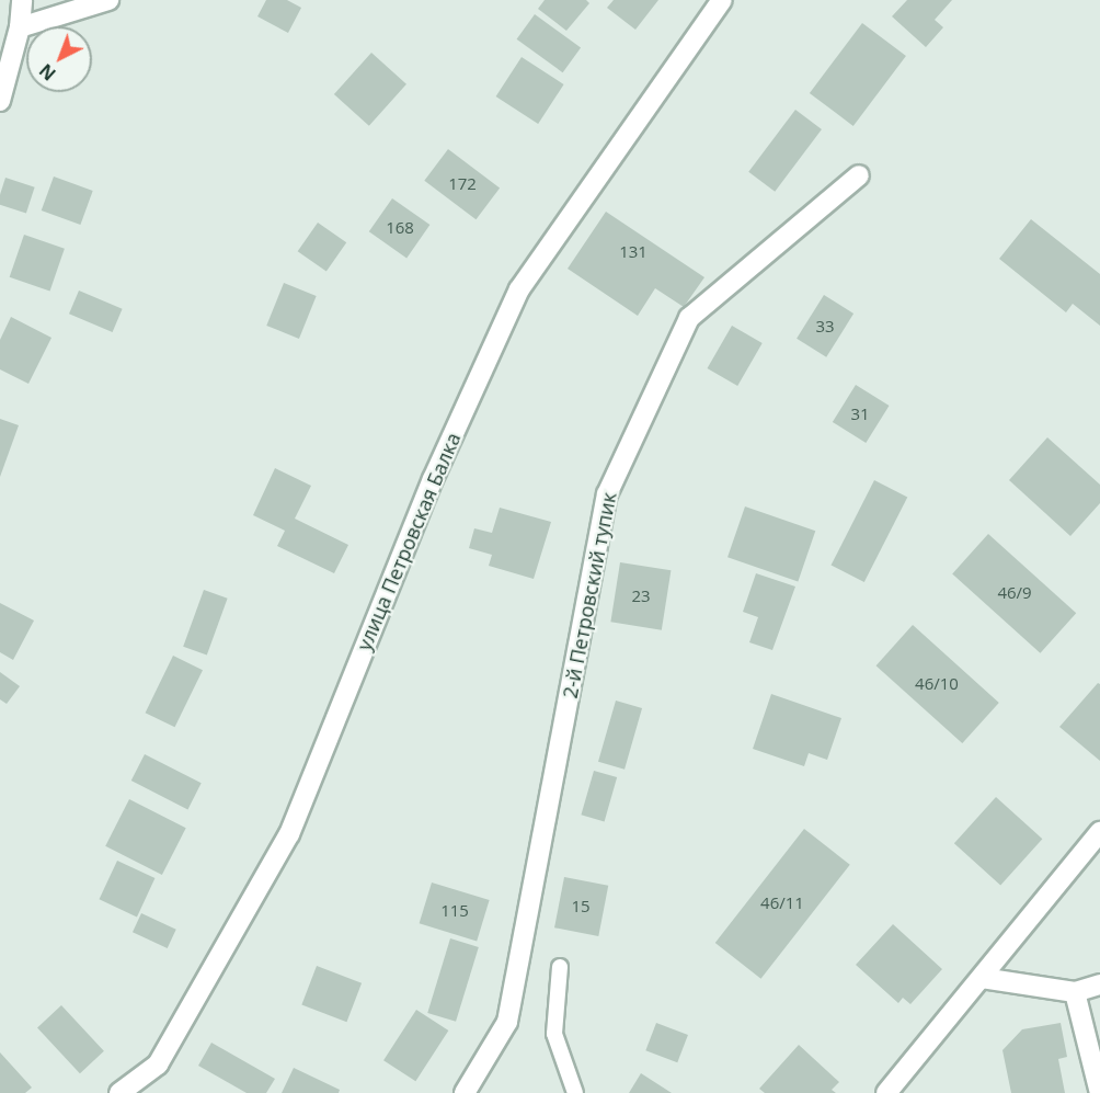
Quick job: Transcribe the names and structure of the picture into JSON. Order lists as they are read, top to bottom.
{
  "streets": {
    "street": ["улица Петровская Балка", "2-й Петровский тупик"]
  },
  "house_numbers": [
    "172",
    "168",
    "131",
    "33",
    "31",
    "46/9",
    "23",
    "46/10",
    "46/11",
    "15",
    "115"
  ],
  "north": "bottom left"
}
